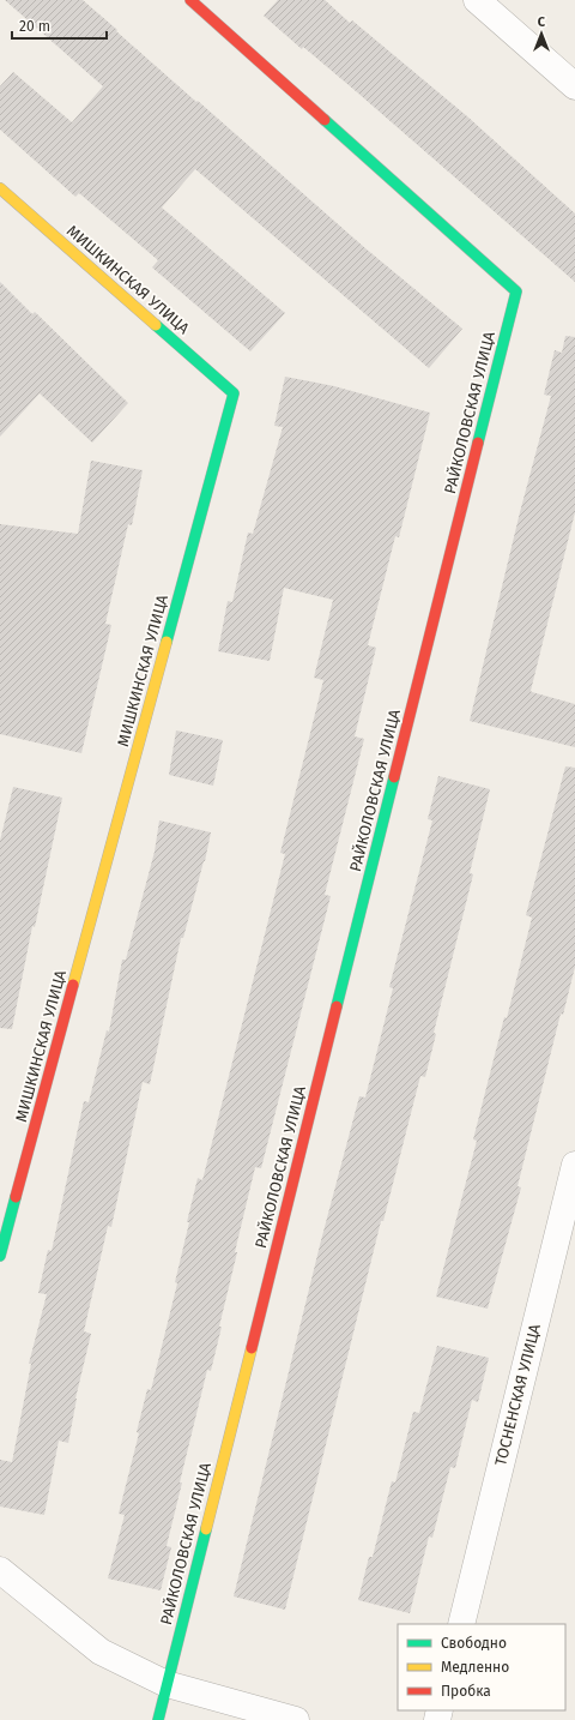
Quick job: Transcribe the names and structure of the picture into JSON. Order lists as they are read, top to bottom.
{
  "streets": {
    "street": ["МИШКИНСКАЯ УЛИЦА", "РАЙКОЛОВСКАЯ УЛИЦА", "ТОСНЕНСКАЯ УЛИЦА"]
  },
  "legend": ["Свободно", "Медленно", "Пробка"],
  "scale_bar": "20 m",
  "north": "top"
}
